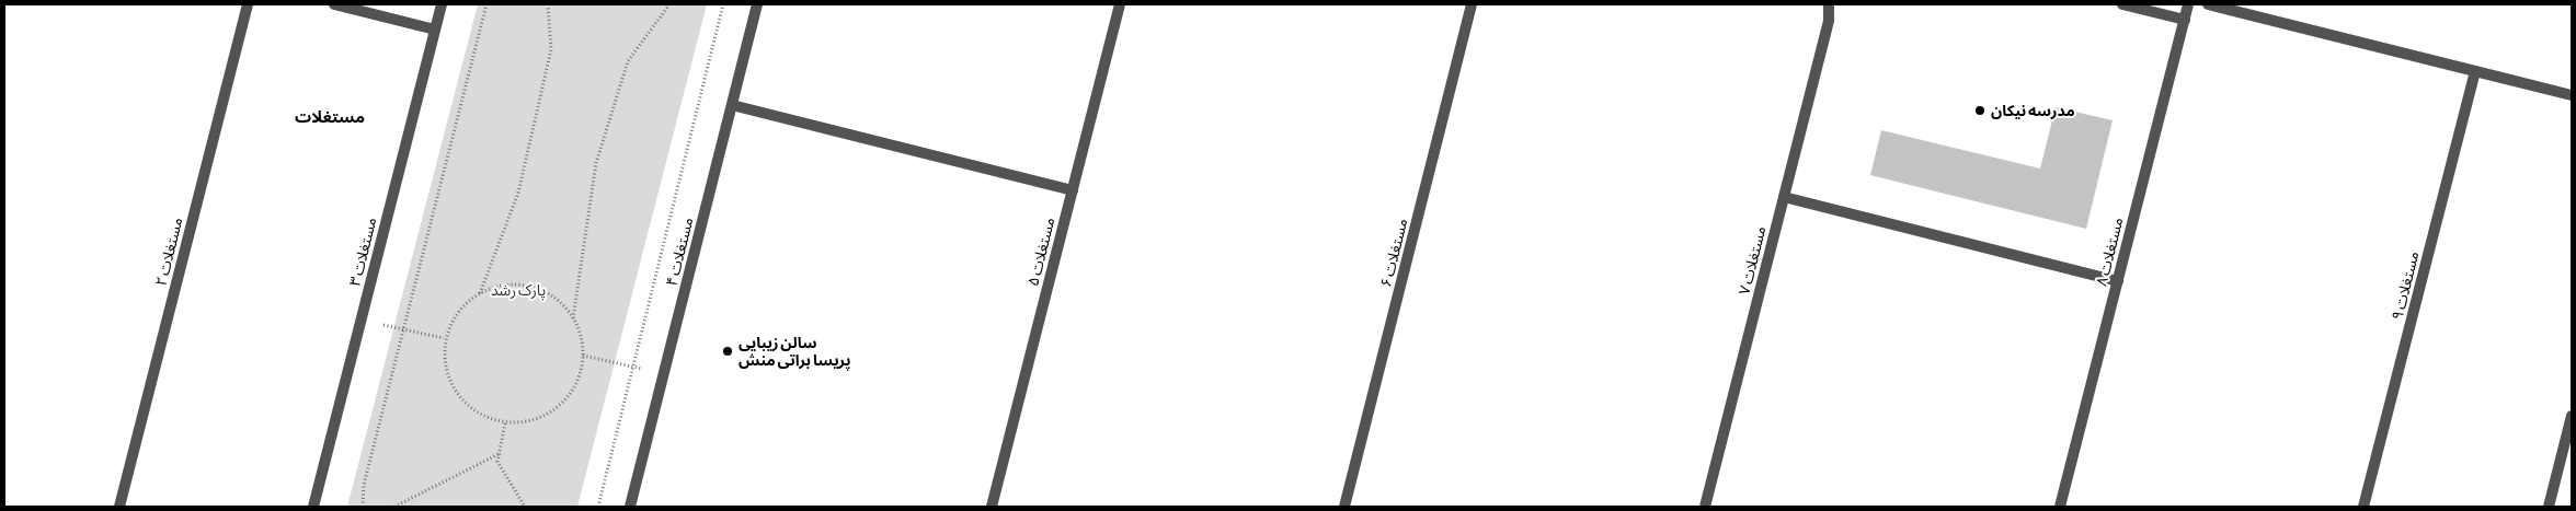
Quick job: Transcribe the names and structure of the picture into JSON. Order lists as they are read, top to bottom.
{
  "streets": {
    "street": [
      "مستغلات ۲",
      "مستغلات ۳",
      "مستغلات ۴",
      "مستغلات ۵",
      "مستغلات ۸",
      "مستغلات ۶",
      "مستغلات ۷",
      "مستغلات ۹"
    ]
  },
  "districts": ["مستغلات"],
  "parks": ["پارک رشد"],
  "places": ["مدرسه نیکان", "سالن زیبایی پریسا براتی منش"]
}
